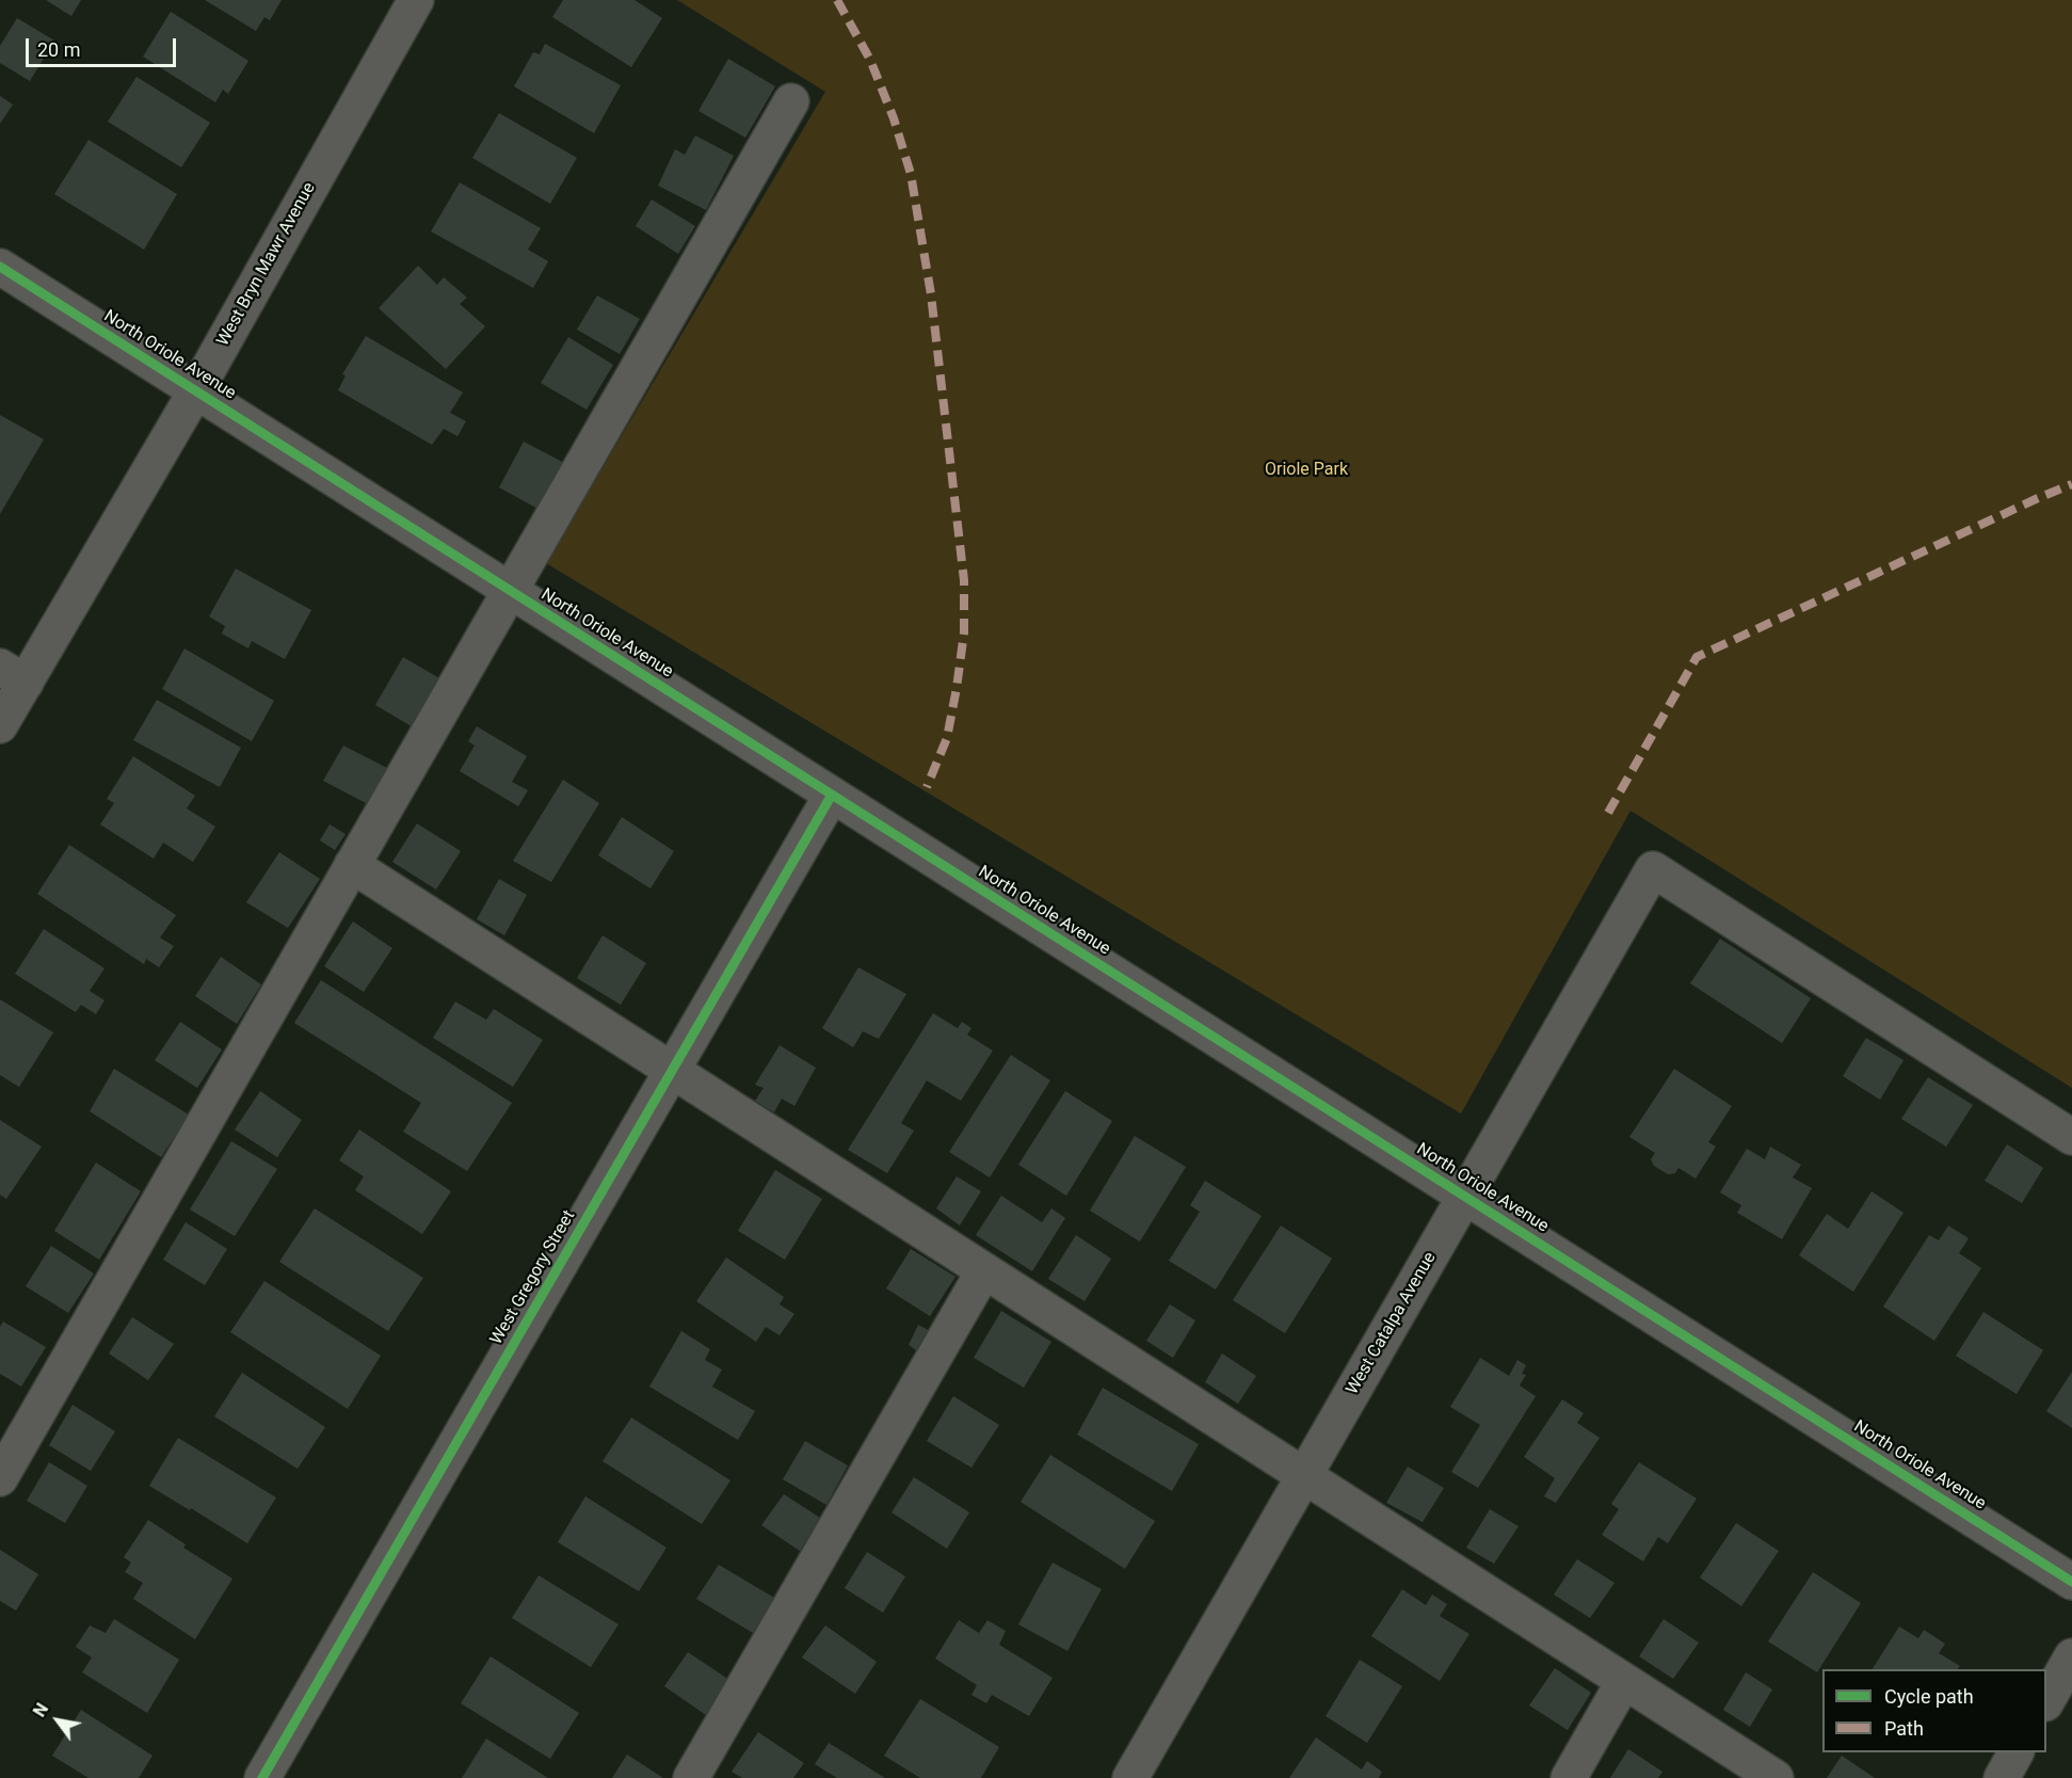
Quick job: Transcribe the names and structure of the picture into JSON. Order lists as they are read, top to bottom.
{
  "streets": {
    "street": [
      "West Bryn Mawr Avenue",
      "North Oriole Avenue",
      "West Gregory Street",
      "West Catalpa Avenue"
    ]
  },
  "crossings": [
    ["West Bryn Mawr Avenue", "North Oriole Avenue"],
    ["North Oriole Avenue", "West Gregory Street"],
    ["North Oriole Avenue", "West Catalpa Avenue"]
  ],
  "parks": ["Oriole Park"],
  "legend": ["Cycle path", "Path"],
  "scale_bar": "20 m",
  "north": "top left"
}
